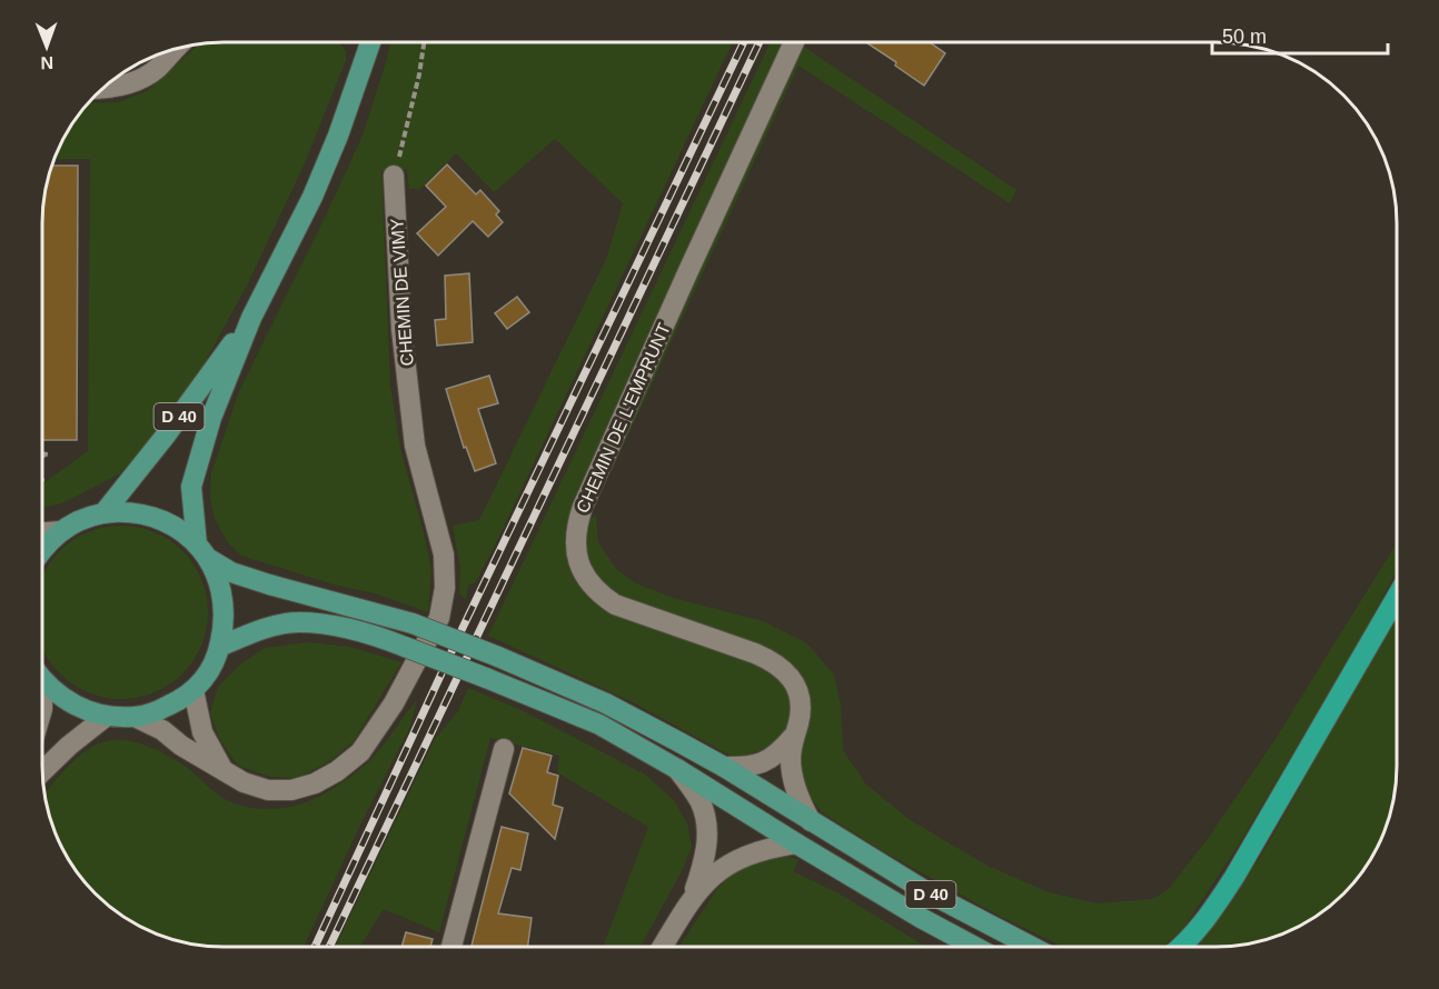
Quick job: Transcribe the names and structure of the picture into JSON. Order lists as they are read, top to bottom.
{
  "streets": {
    "main road": ["D 40"],
    "street": ["CHEMIN DE VIMY", "CHEMIN DE L'EMPRUNT"]
  },
  "crossings": [
    ["D 40", "CHEMIN DE L'EMPRUNT"]
  ],
  "scale_bar": "50 m",
  "north": "bottom"
}
